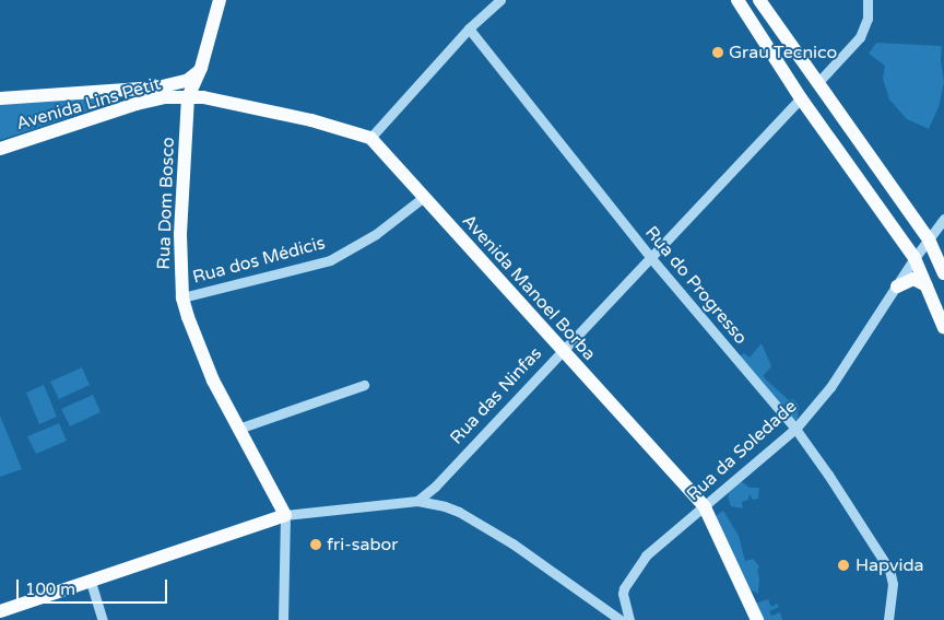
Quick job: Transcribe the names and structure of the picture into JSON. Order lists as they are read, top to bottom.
{
  "streets": {
    "main road": ["Avenida Lins Petit", "Rua Dom Bosco", "Avenida Manoel Borba"],
    "street": [
      "Rua dos Médicis",
      "Rua do Progresso",
      "Rua das Ninfas",
      "Rua da Soledade"
    ]
  },
  "crossings": [
    ["Avenida Lins Petit", "Rua Dom Bosco"],
    ["Rua Dom Bosco", "Rua dos Médicis"],
    ["Rua dos Médicis", "Avenida Manoel Borba"],
    ["Rua do Progresso", "Rua das Ninfas"],
    ["Rua do Progresso", "Rua da Soledade"],
    ["Avenida Manoel Borba", "Rua das Ninfas"],
    ["Avenida Manoel Borba", "Rua da Soledade"]
  ],
  "places": ["Grau Tecnico", "fri-sabor", "Hapvida"],
  "scale_bar": "100 m"
}
